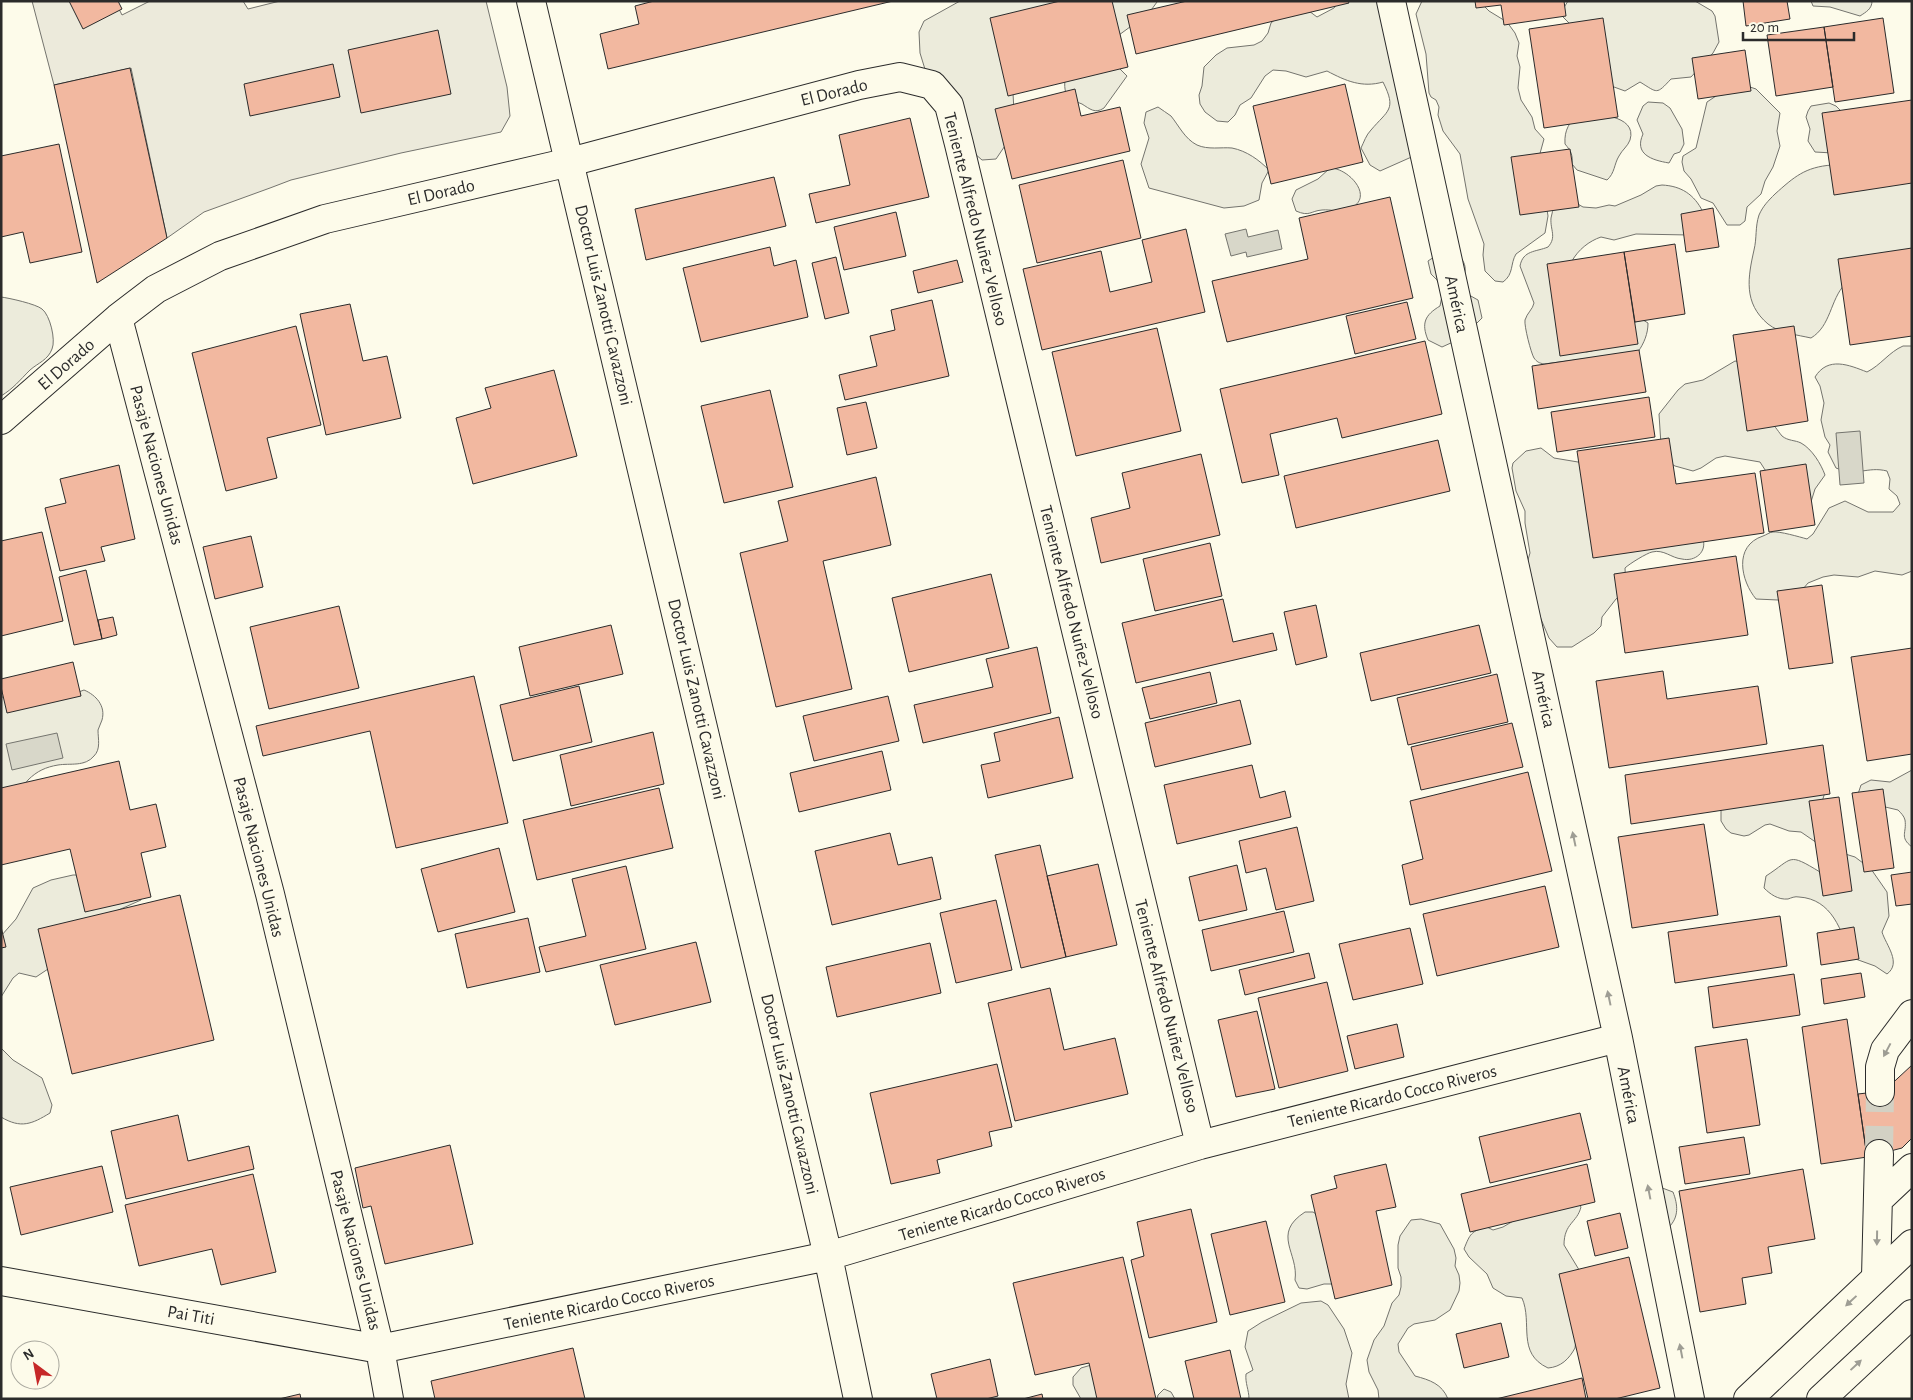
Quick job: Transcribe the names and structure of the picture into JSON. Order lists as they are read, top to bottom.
{
  "streets": {
    "main road": [
      "El Dorado",
      "Teniente Alfredo Nuñez Velloso",
      "América",
      "Doctor Luis Zanotti Cavazzoni",
      "Pasaje Naciones Unidas",
      "Teniente Ricardo Cocco Riveros",
      "Pai Titi"
    ]
  },
  "crossings": [
    ["El Dorado", "Teniente Alfredo Nuñez Velloso"],
    ["El Dorado", "Doctor Luis Zanotti Cavazzoni"],
    ["El Dorado", "Pasaje Naciones Unidas"],
    ["Teniente Alfredo Nuñez Velloso", "Teniente Ricardo Cocco Riveros"],
    ["América", "Teniente Ricardo Cocco Riveros"],
    ["Doctor Luis Zanotti Cavazzoni", "Teniente Ricardo Cocco Riveros"],
    ["Pasaje Naciones Unidas", "Teniente Ricardo Cocco Riveros"],
    ["Pasaje Naciones Unidas", "Pai Titi"],
    ["Teniente Ricardo Cocco Riveros", "Pai Titi"]
  ],
  "one_way": ["América"],
  "scale_bar": "20 m",
  "north": "top left"
}
